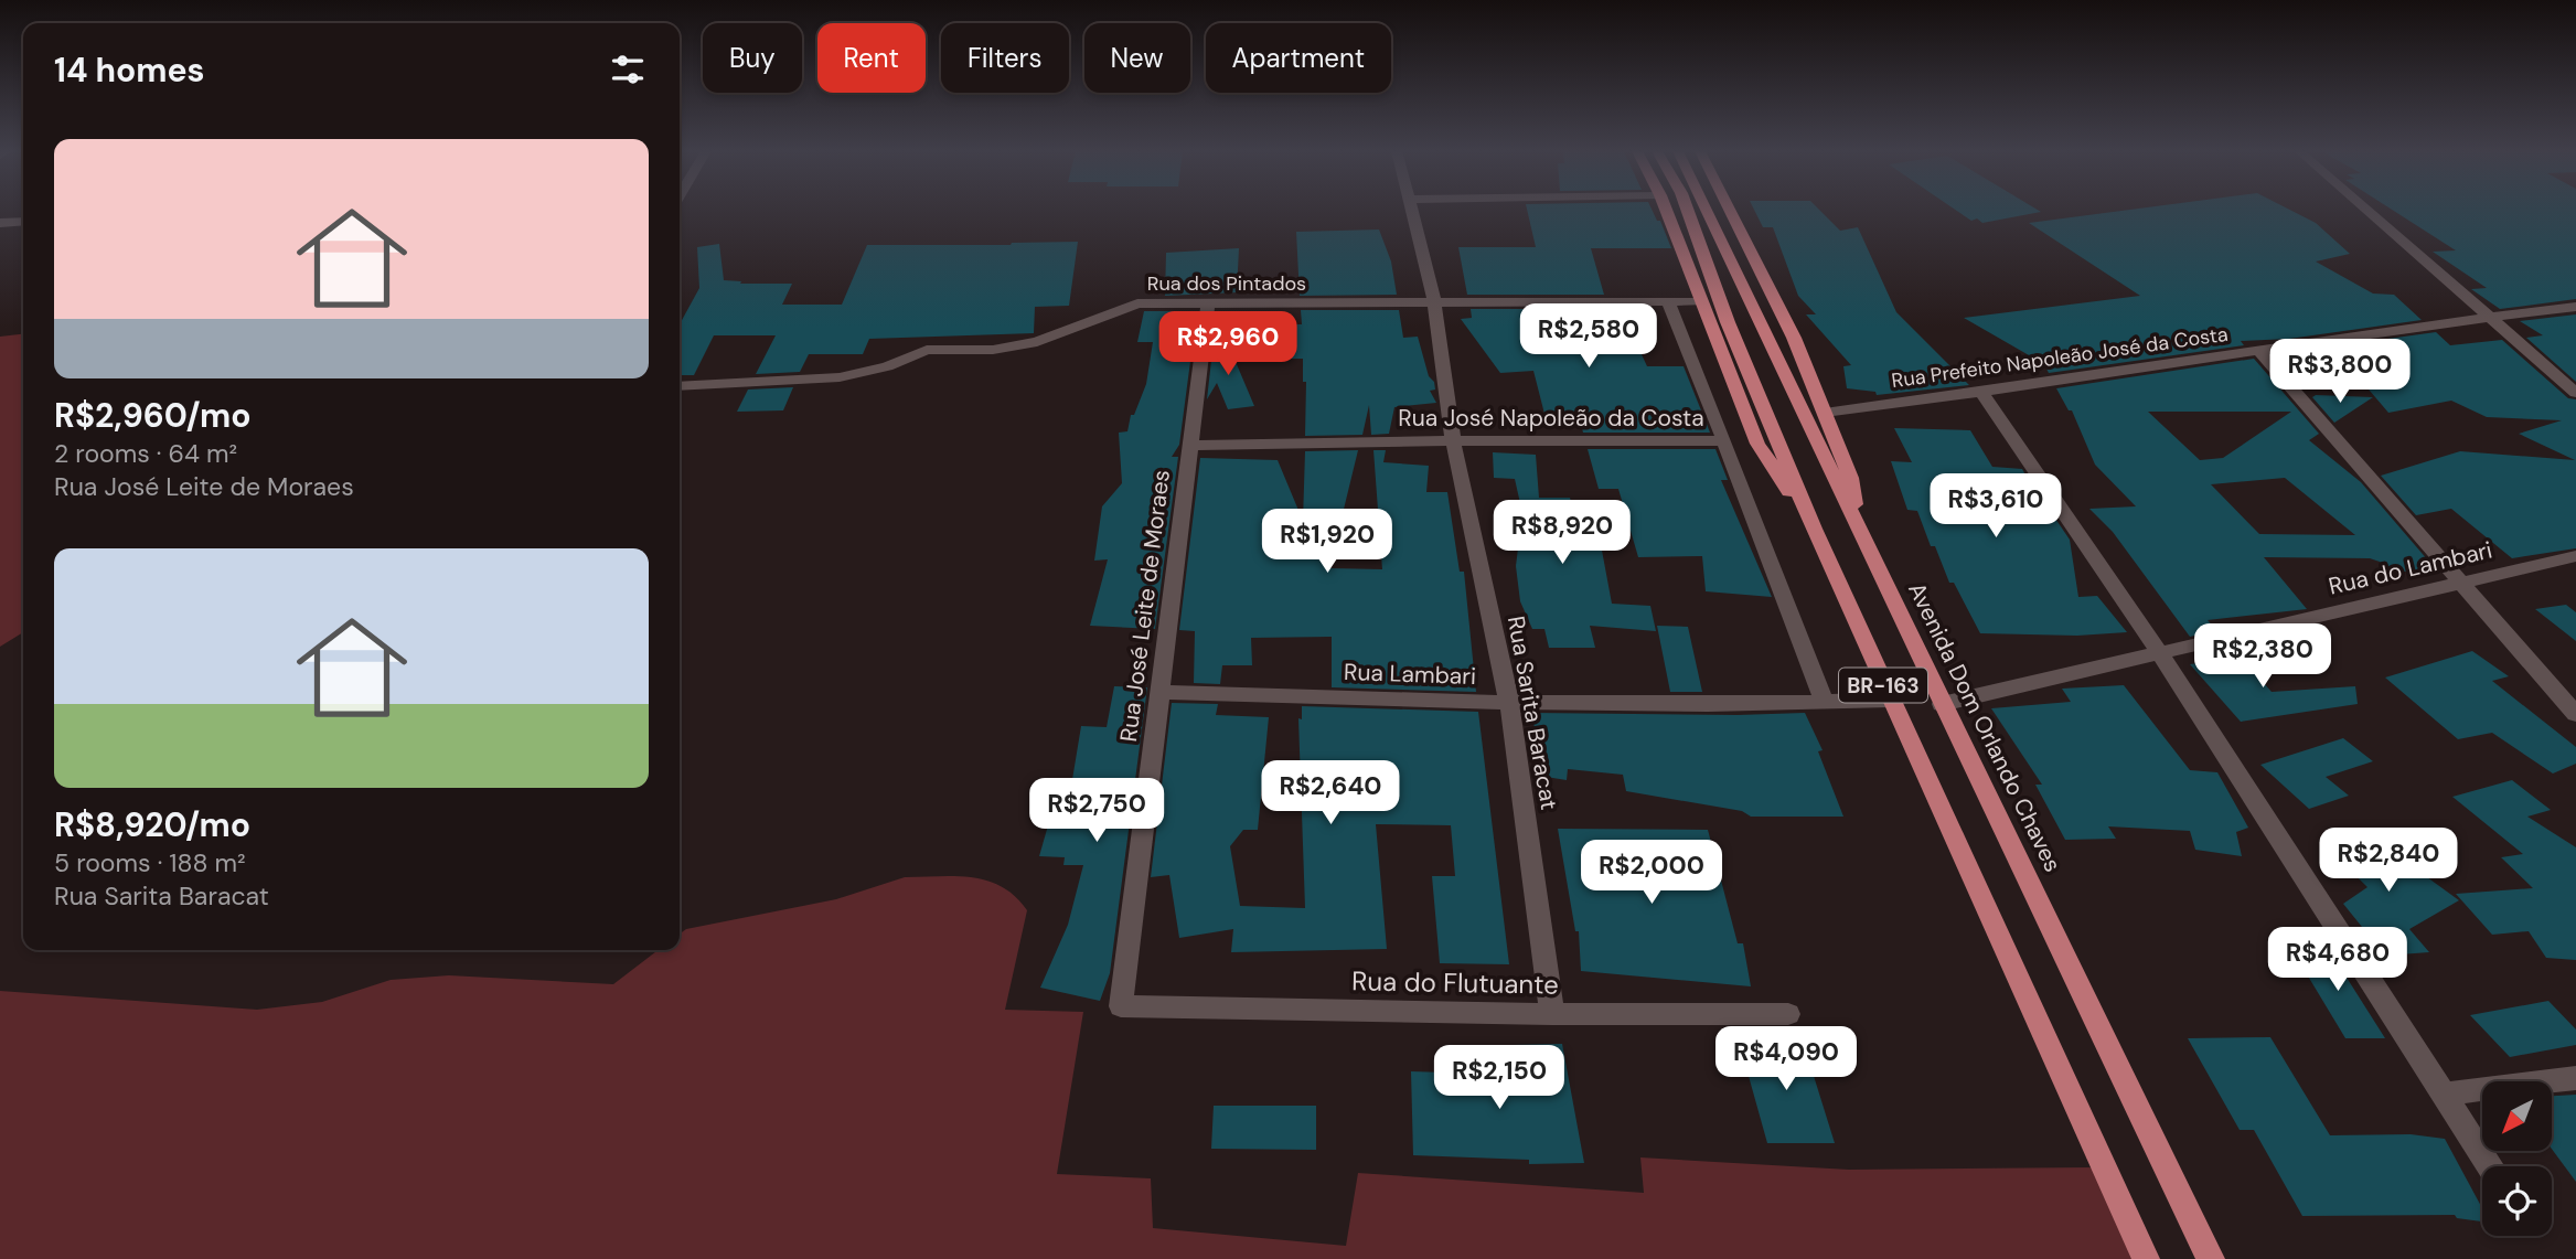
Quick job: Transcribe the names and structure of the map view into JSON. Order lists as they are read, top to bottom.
{
  "streets": {
    "main road": ["BR-163", "Avenida Dom Orlando Chaves"],
    "street": [
      "Rua dos Pintados",
      "Rua Prefeito Napoleão José da Costa",
      "Rua José Napoleão da Costa",
      "Rua do Lambari",
      "Rua José Leite de Moraes",
      "Rua Lambari",
      "Rua Sarita Baracat",
      "Rua do Flutuante"
    ]
  },
  "crossings": [
    ["Rua dos Pintados", "Rua José Leite de Moraes"],
    ["Rua dos Pintados", "Rua Sarita Baracat"],
    ["Rua Prefeito Napoleão José da Costa", "BR-163"],
    ["Rua José Napoleão da Costa", "Rua José Leite de Moraes"],
    ["Rua José Napoleão da Costa", "Rua Lambari"],
    ["Rua José Napoleão da Costa", "Rua Sarita Baracat"],
    ["Rua do Lambari", "Avenida Dom Orlando Chaves"],
    ["Rua José Leite de Moraes", "Rua Lambari"],
    ["Rua José Leite de Moraes", "Rua do Flutuante"],
    ["Rua Lambari", "BR-163"],
    ["Rua Lambari", "Rua Sarita Baracat"],
    ["BR-163", "Avenida Dom Orlando Chaves"],
    ["Rua Sarita Baracat", "Rua do Flutuante"]
  ],
  "north": "bottom left",
  "page": {
    "chip": [
      "Buy",
      "Rent",
      "Filters",
      "New",
      "Apartment"
    ],
    "heading": "14 homes",
    "list": [
      {
        "name": "R$2,960/mo",
        "note": "2 rooms · 64 m² · Rua José Leite de Moraes"
      },
      {
        "name": "R$8,920/mo",
        "note": "5 rooms · 188 m² · Rua Sarita Baracat"
      }
    ],
    "price": [
      "R$2,580",
      "R$2,960",
      "R$3,800",
      "R$3,610",
      "R$8,920",
      "R$1,920",
      "R$2,380",
      "R$2,640",
      "R$2,750",
      "R$2,840",
      "R$2,000",
      "R$4,680",
      "R$4,090",
      "R$2,150"
    ]
  }
}
